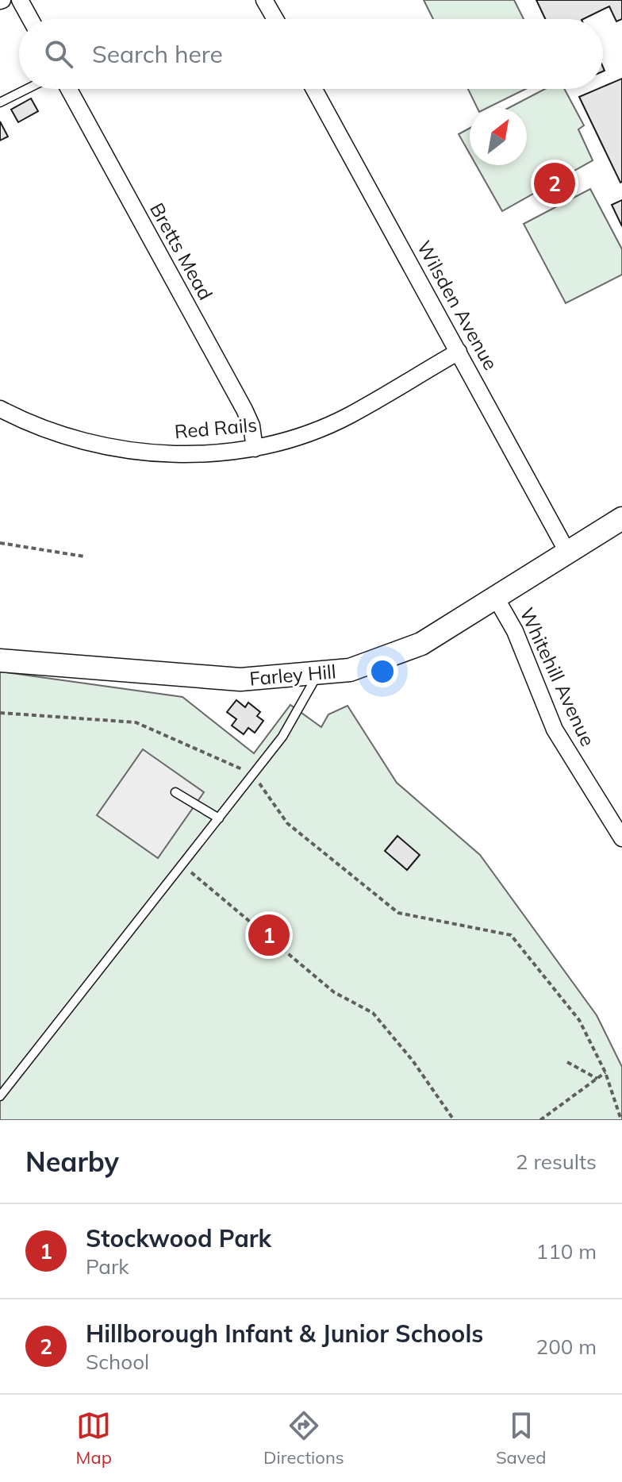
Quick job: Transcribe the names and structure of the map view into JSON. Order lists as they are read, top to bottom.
{
  "streets": {
    "main road": ["Farley Hill"],
    "street": [
      "Bretts Mead",
      "Wilsden Avenue",
      "Red Rails",
      "Whitehill Avenue"
    ]
  },
  "crossings": [
    ["Bretts Mead", "Red Rails"],
    ["Wilsden Avenue", "Red Rails"],
    ["Wilsden Avenue", "Farley Hill"],
    ["Farley Hill", "Whitehill Avenue"]
  ],
  "north": "top right",
  "page": {
    "search": "Search here",
    "pins": ["2", "1"],
    "heading": ["Nearby", "2 results"],
    "list": [
      {
        "mark": "1",
        "name": "Stockwood Park",
        "note": "Park",
        "value": "110 m"
      },
      {
        "mark": "2",
        "name": "Hillborough Infant & Junior Schools",
        "note": "School",
        "value": "200 m"
      }
    ],
    "nav": ["Map", "Directions", "Saved"]
  }
}
